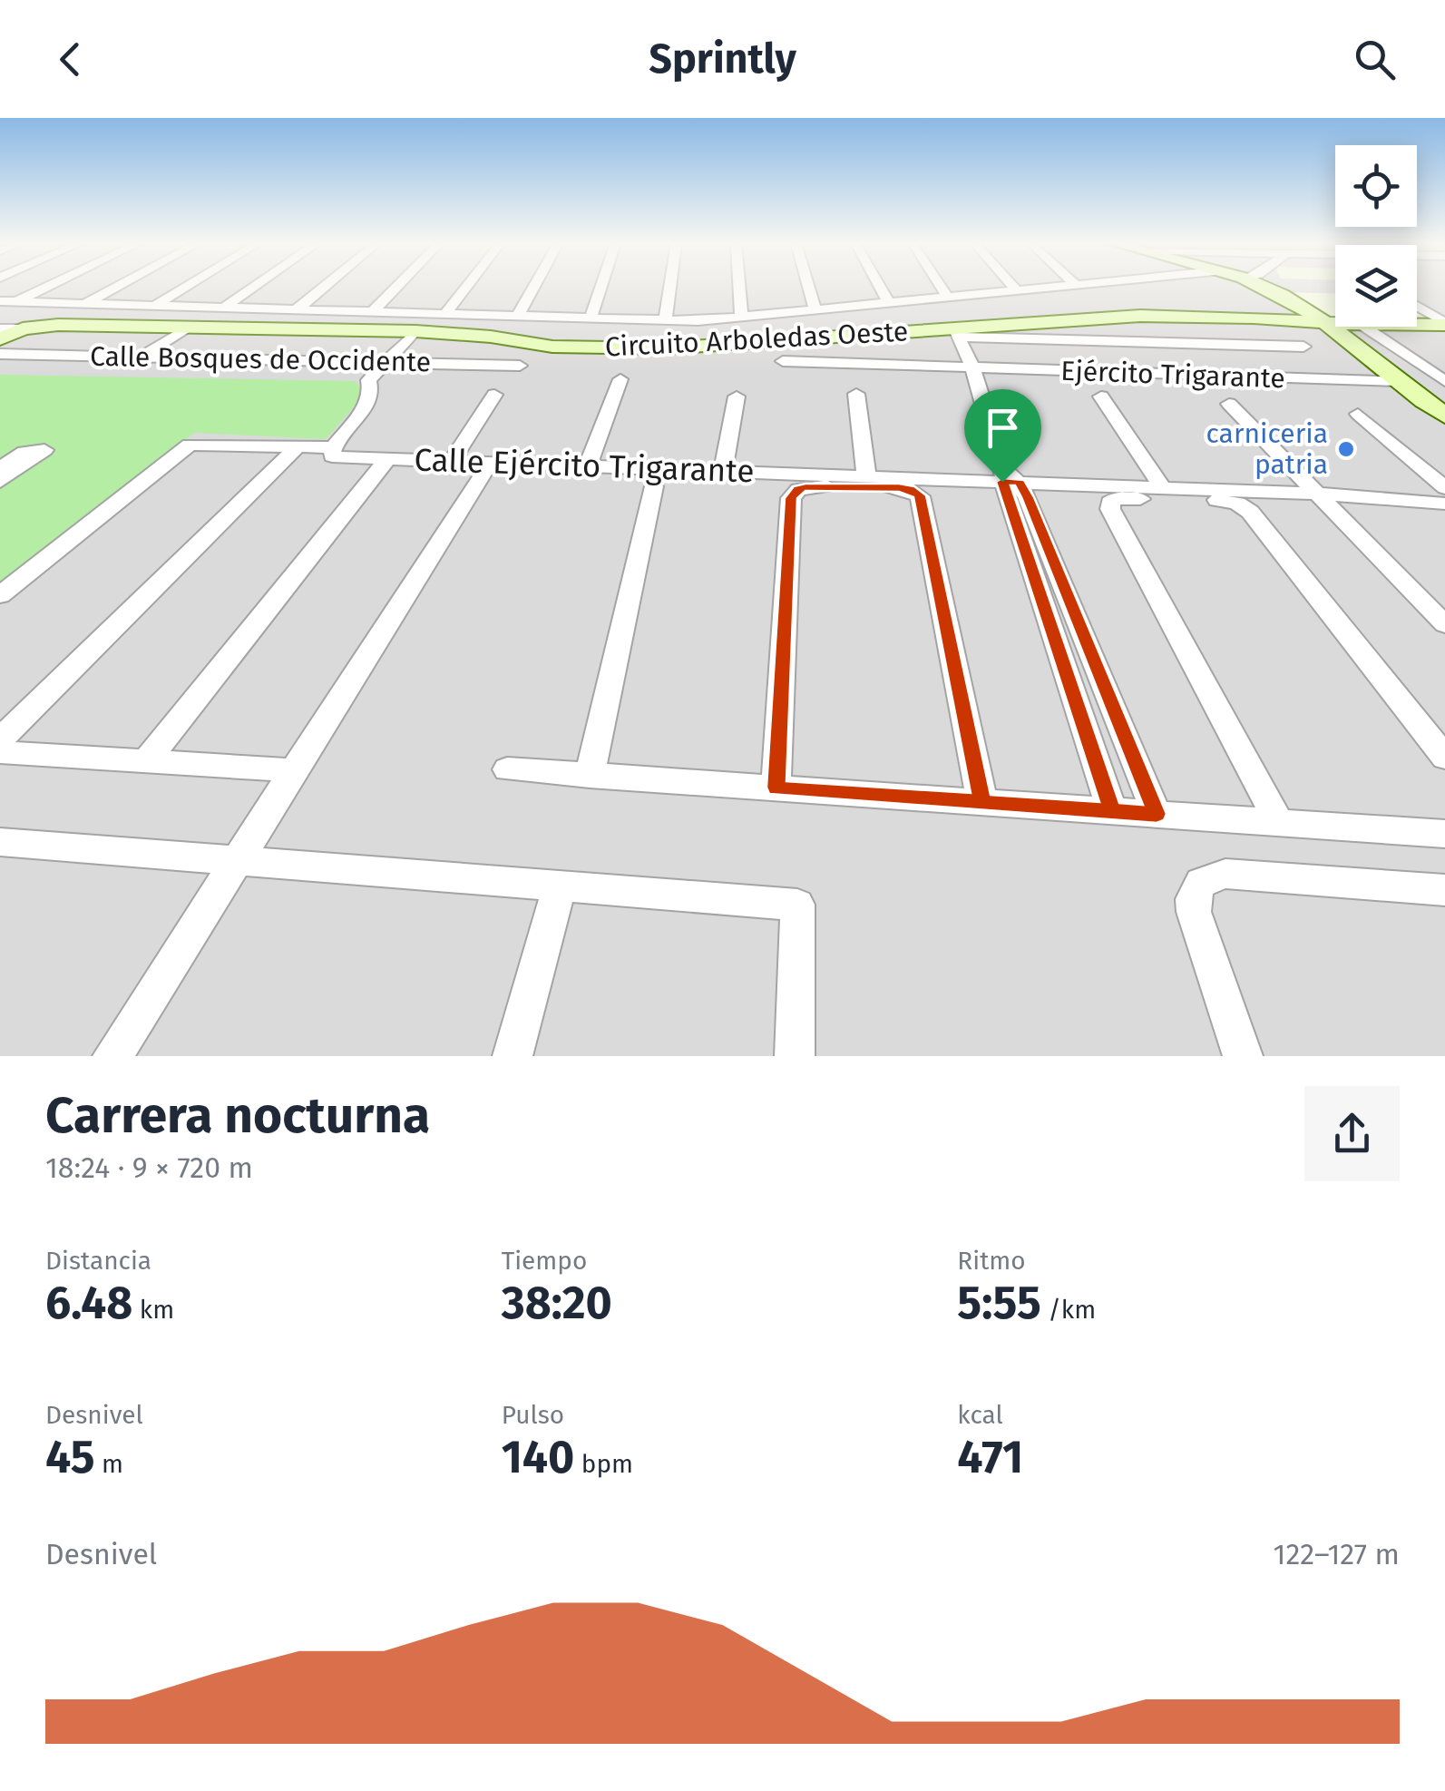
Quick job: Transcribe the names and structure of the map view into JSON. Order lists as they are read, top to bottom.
{
  "streets": {
    "street": [
      "Circuito Arboledas Oeste",
      "Calle Bosques de Occidente",
      "Ejército Trigarante",
      "Calle Ejército Trigarante"
    ]
  },
  "places": ["carniceria patria"],
  "page": {
    "header": "Sprintly",
    "heading": ["Carrera nocturna", "18:24 · 9 × 720 m"],
    "stats": [
      ["Distancia", "6.48 km"],
      ["Tiempo", "38:20"],
      ["Ritmo", "5:55 /km"],
      ["Desnivel", "45 m"],
      ["Pulso", "140 bpm"],
      ["kcal", "471"]
    ],
    "chart": ["Desnivel", "122–127 m"]
  }
}
